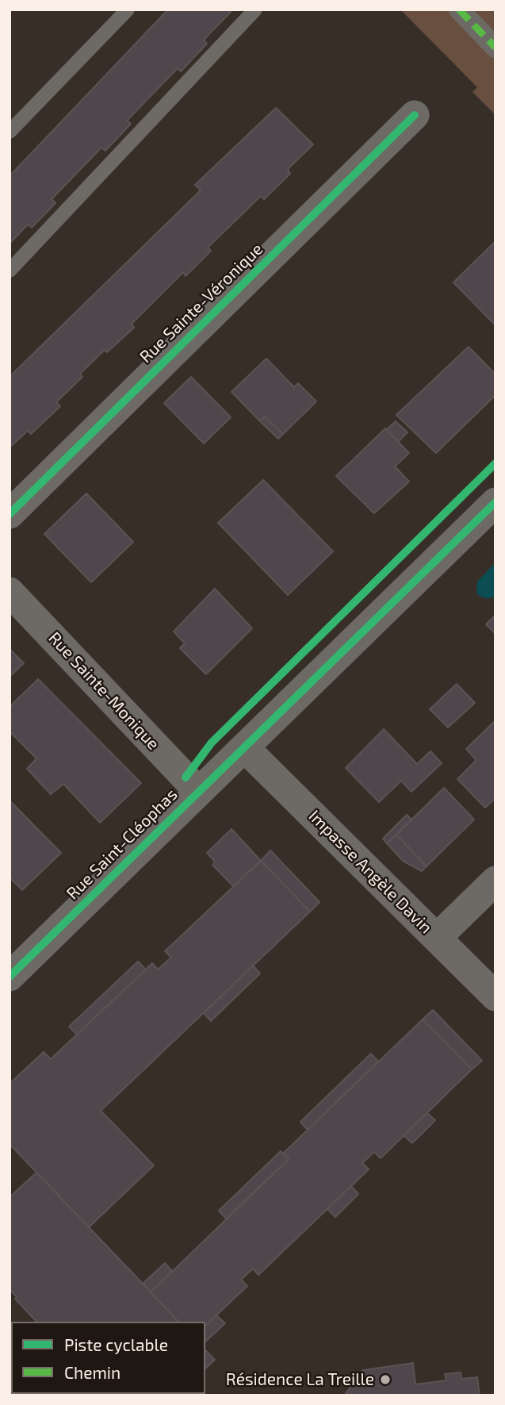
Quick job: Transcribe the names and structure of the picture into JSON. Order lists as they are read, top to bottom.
{
  "streets": {
    "street": [
      "Rue Sainte-Véronique",
      "Rue Sainte-Monique",
      "Rue Saint-Cléophas",
      "Impasse Angèle Davin"
    ]
  },
  "crossings": [
    ["Rue Sainte-Monique", "Rue Saint-Cléophas"],
    ["Rue Saint-Cléophas", "Impasse Angèle Davin"]
  ],
  "places": ["Résidence La Treille"],
  "legend": ["Piste cyclable", "Chemin"]
}
